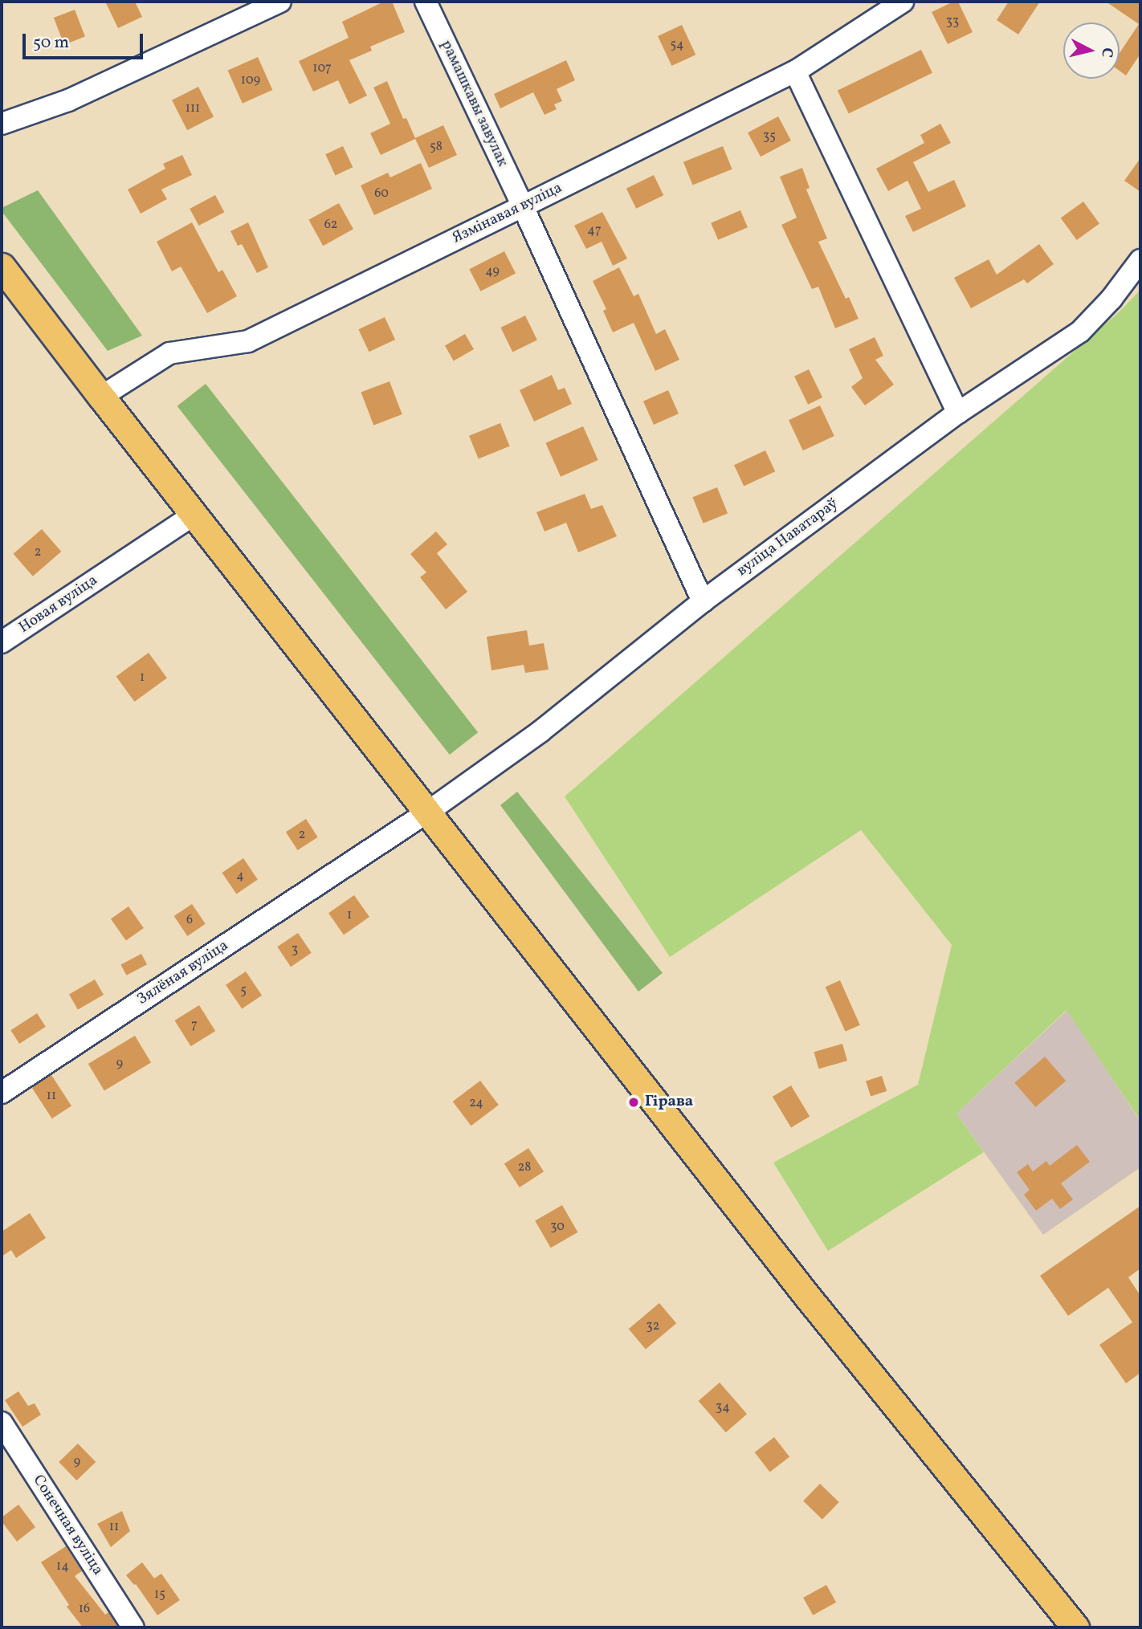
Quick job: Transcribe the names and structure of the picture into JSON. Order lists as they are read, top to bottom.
{
  "streets": {
    "street": [
      "рамашкавы завулак",
      "Язмінавая вуліца",
      "вуліца Наватараў",
      "Новая вуліца",
      "Зялёная вуліца",
      "Сонечная вуліца"
    ]
  },
  "crossings": [
    ["рамашкавы завулак", "Язмінавая вуліца"],
    ["рамашкавы завулак", "вуліца Наватараў"],
    ["вуліца Наватараў", "Зялёная вуліца"]
  ],
  "places": ["Гірава"],
  "house_numbers": [
    "33",
    "54",
    "107",
    "109",
    "111",
    "35",
    "58",
    "60",
    "62",
    "47",
    "49",
    "2",
    "1",
    "2",
    "4",
    "1",
    "6",
    "3",
    "5",
    "7",
    "9",
    "11",
    "24",
    "28",
    "30",
    "32",
    "34",
    "9",
    "11",
    "14",
    "15",
    "16"
  ],
  "scale_bar": "50 m",
  "north": "right"
}
